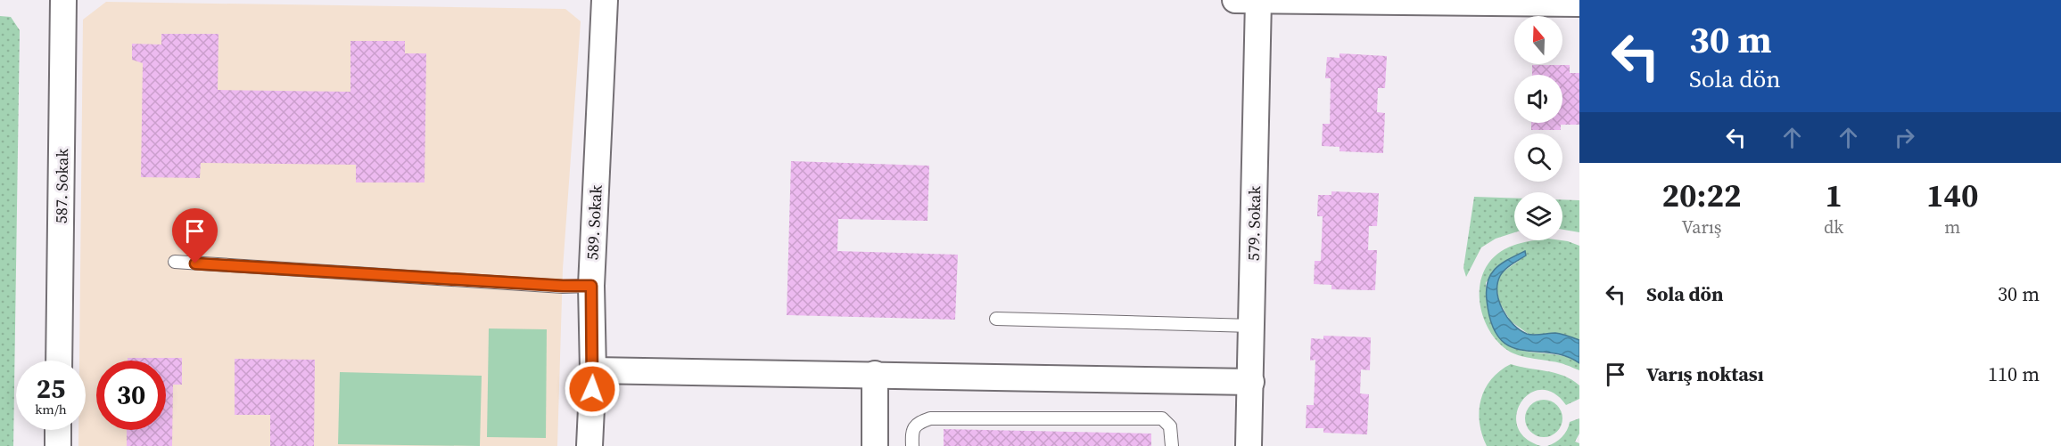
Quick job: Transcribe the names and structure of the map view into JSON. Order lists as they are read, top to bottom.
{
  "streets": {
    "street": ["587. Sokak", "589. Sokak", "579. Sokak"]
  },
  "north": "top",
  "page": {
    "turn": ["30 m", "Sola dön"],
    "eta": [
      "20:22",
      "Varış",
      "1",
      "dk",
      "140",
      "m"
    ],
    "list": [
      {
        "name": "Sola dön",
        "value": "30 m"
      },
      {
        "name": "Varış noktası",
        "value": "110 m"
      }
    ],
    "speed": "25 km/h",
    "limit": "30"
  }
}
